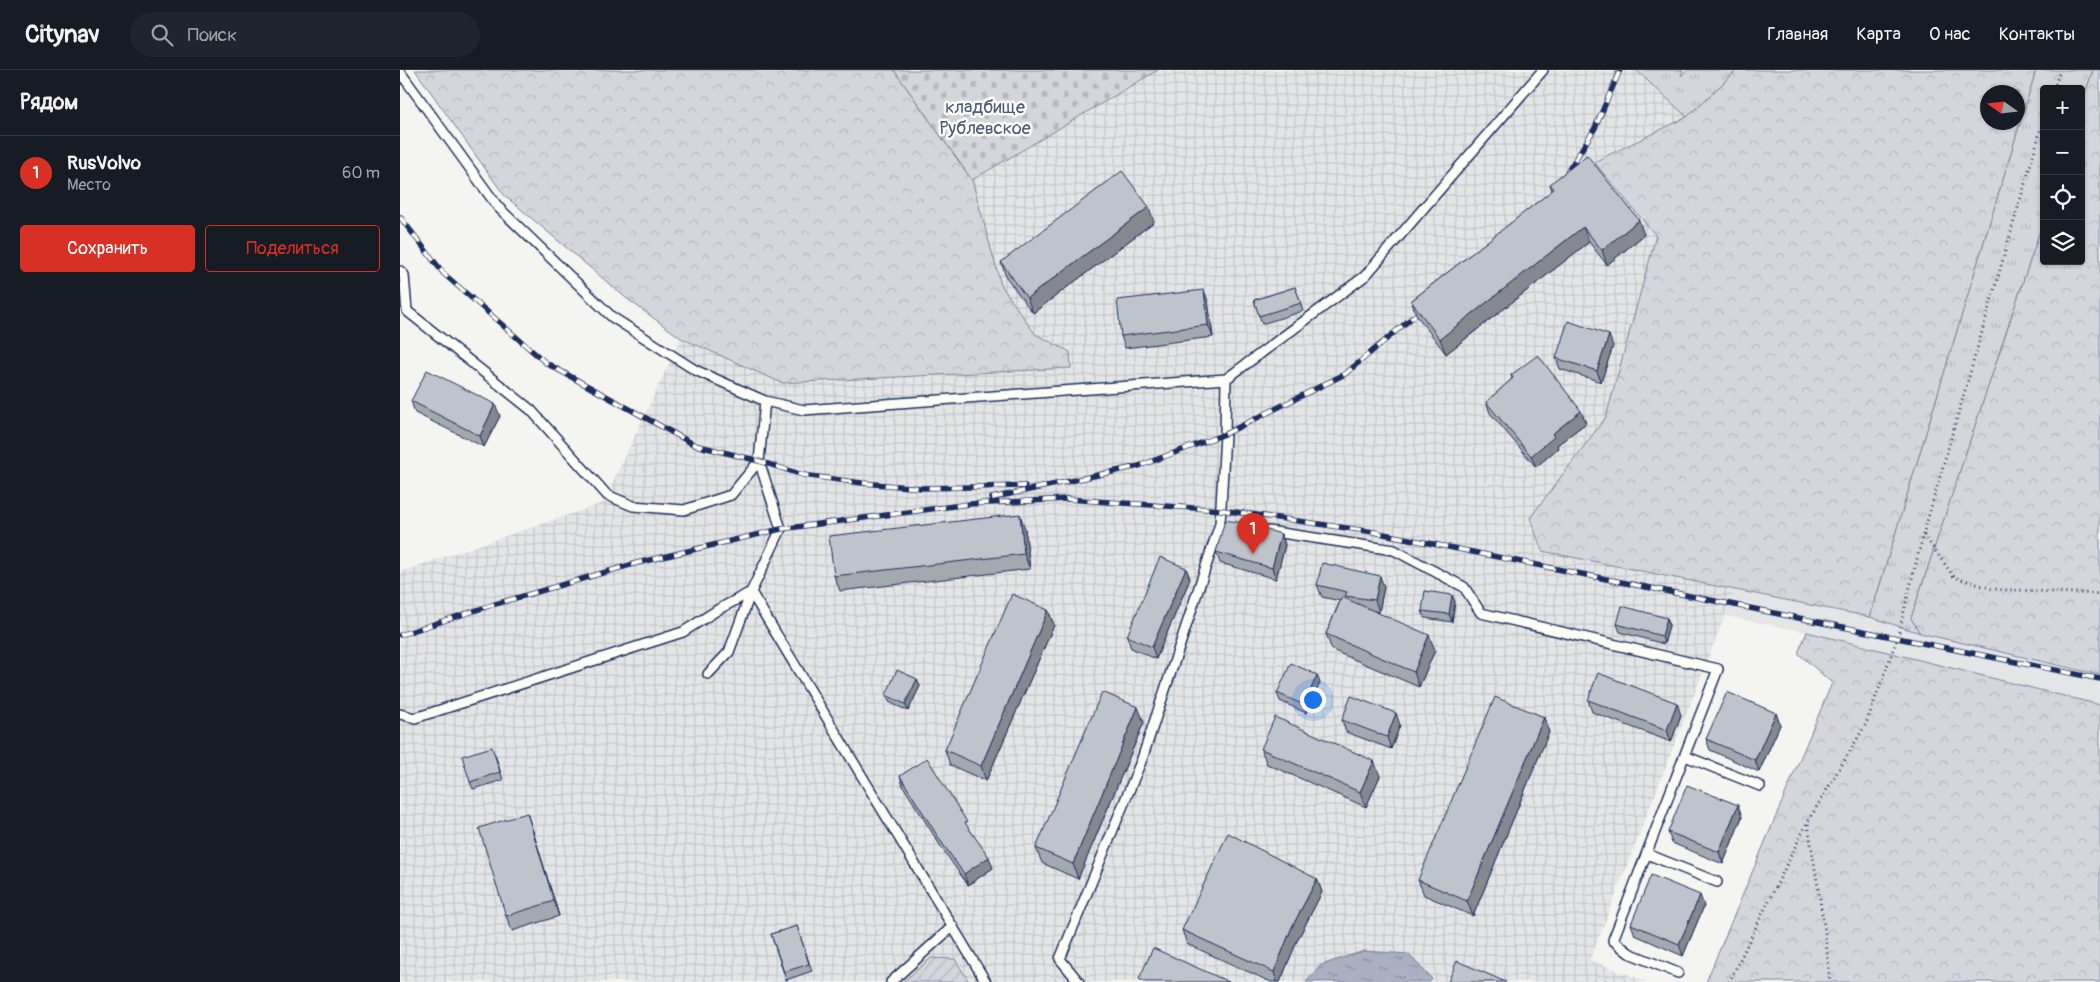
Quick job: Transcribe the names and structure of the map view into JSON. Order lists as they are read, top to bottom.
{
  "parks": ["кладбище Рублевское"],
  "north": "left",
  "page": {
    "header": "Citynav",
    "search": "Поиск",
    "nav": [
      "Главная",
      "Карта",
      "О нас",
      "Контакты"
    ],
    "heading": "Рядом",
    "map_buttons": ["+", "−"],
    "list": [
      {
        "mark": "1",
        "name": "RusVolvo",
        "note": "Место",
        "value": "60 m"
      }
    ],
    "buttons": ["Сохранить", "Поделиться"],
    "pins": "1"
  }
}
